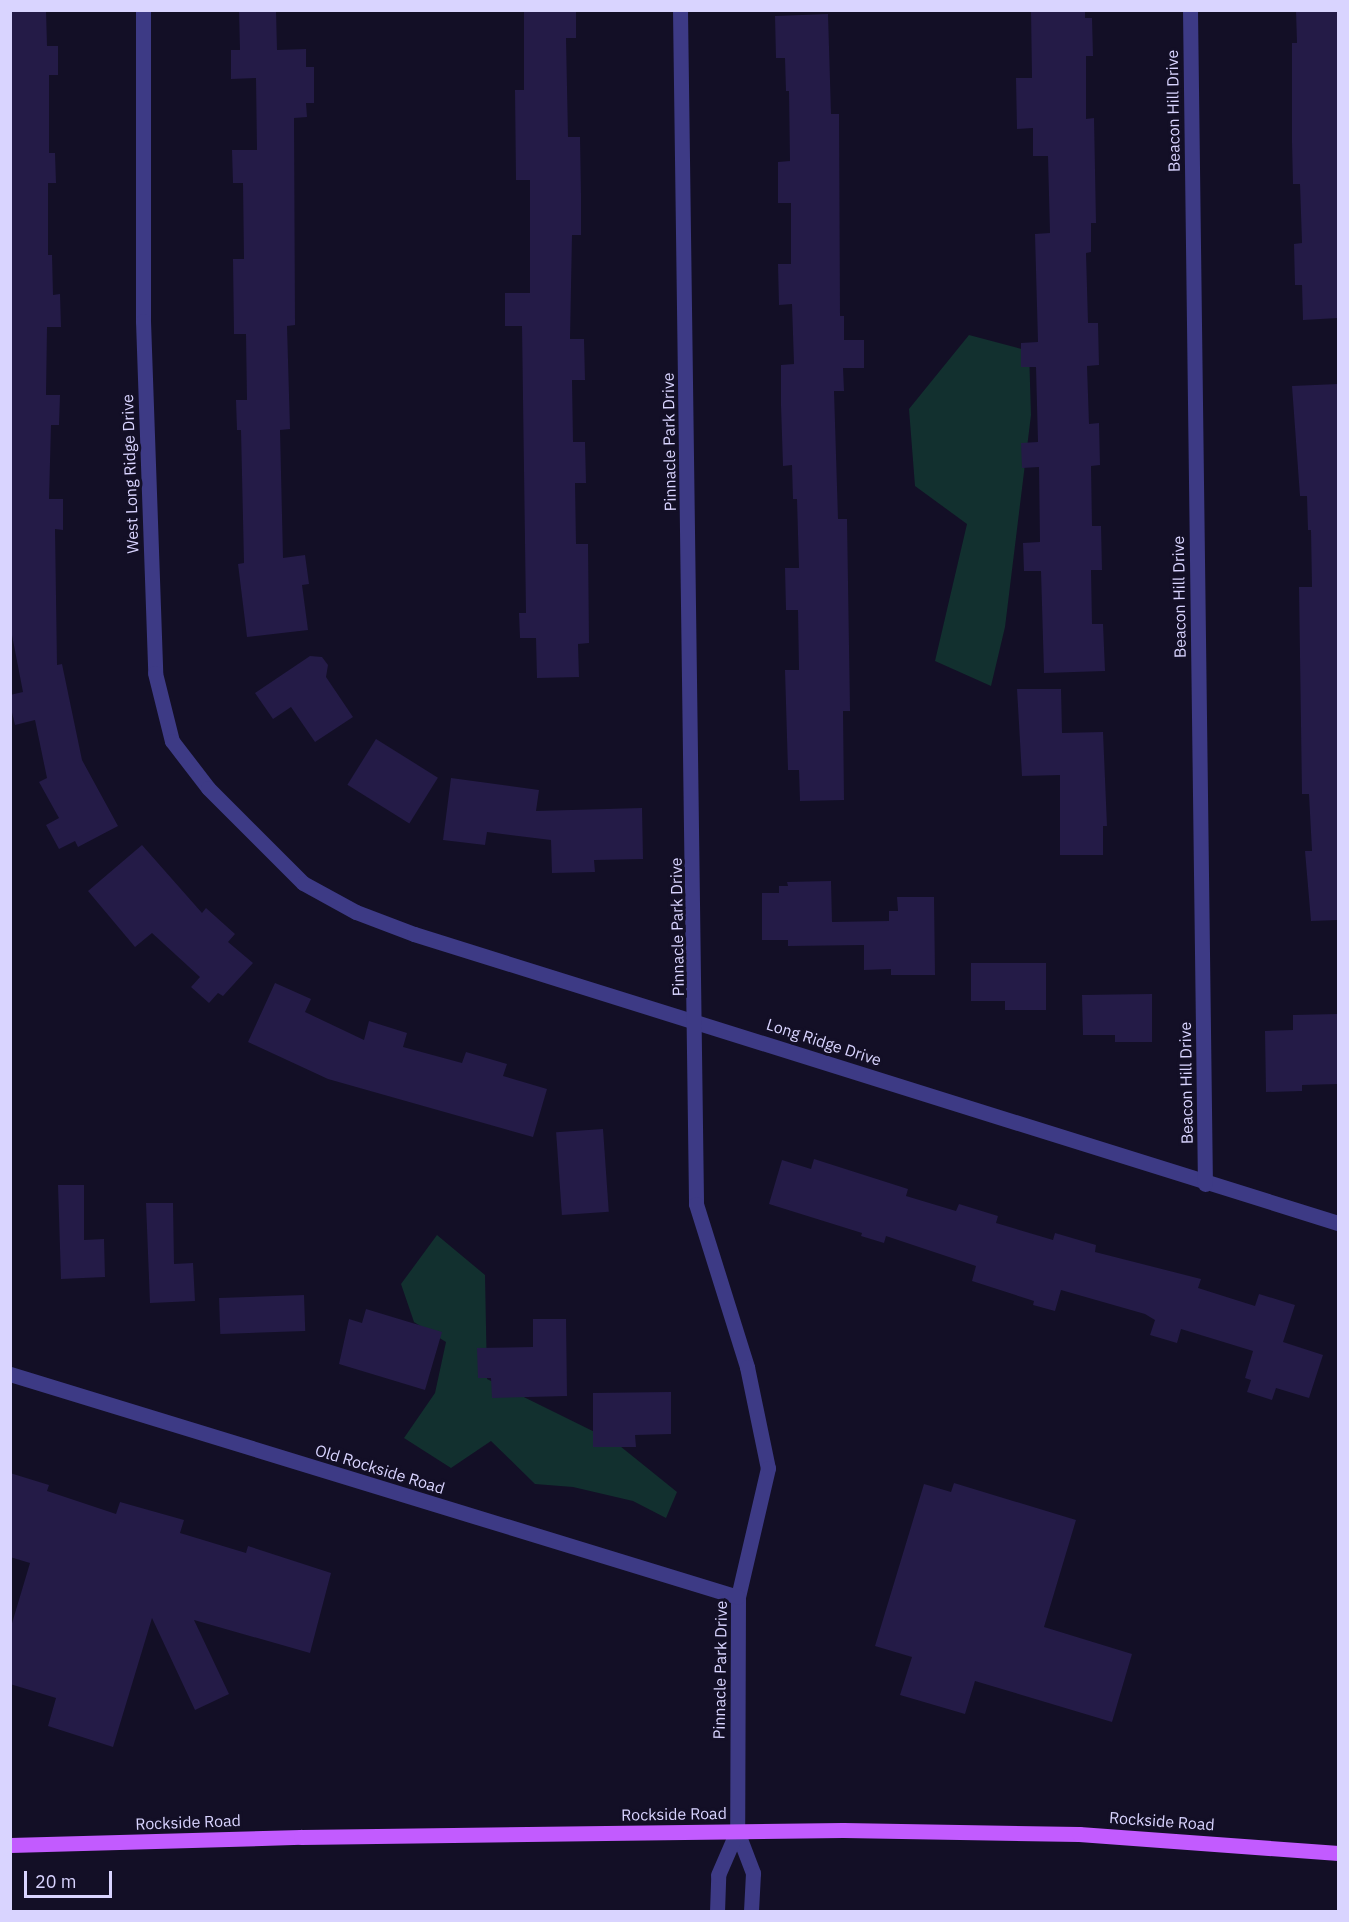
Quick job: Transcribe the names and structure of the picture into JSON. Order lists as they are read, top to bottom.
{
  "streets": {
    "main road": ["Rockside Road"],
    "street": [
      "Beacon Hill Drive",
      "Pinnacle Park Drive",
      "West Long Ridge Drive",
      "Long Ridge Drive",
      "Old Rockside Road"
    ]
  },
  "crossings": [
    ["Beacon Hill Drive", "Long Ridge Drive"],
    ["Pinnacle Park Drive", "Long Ridge Drive"],
    ["Pinnacle Park Drive", "Old Rockside Road"],
    ["Pinnacle Park Drive", "Rockside Road"],
    ["West Long Ridge Drive", "Long Ridge Drive"]
  ],
  "scale_bar": "20 m"
}
